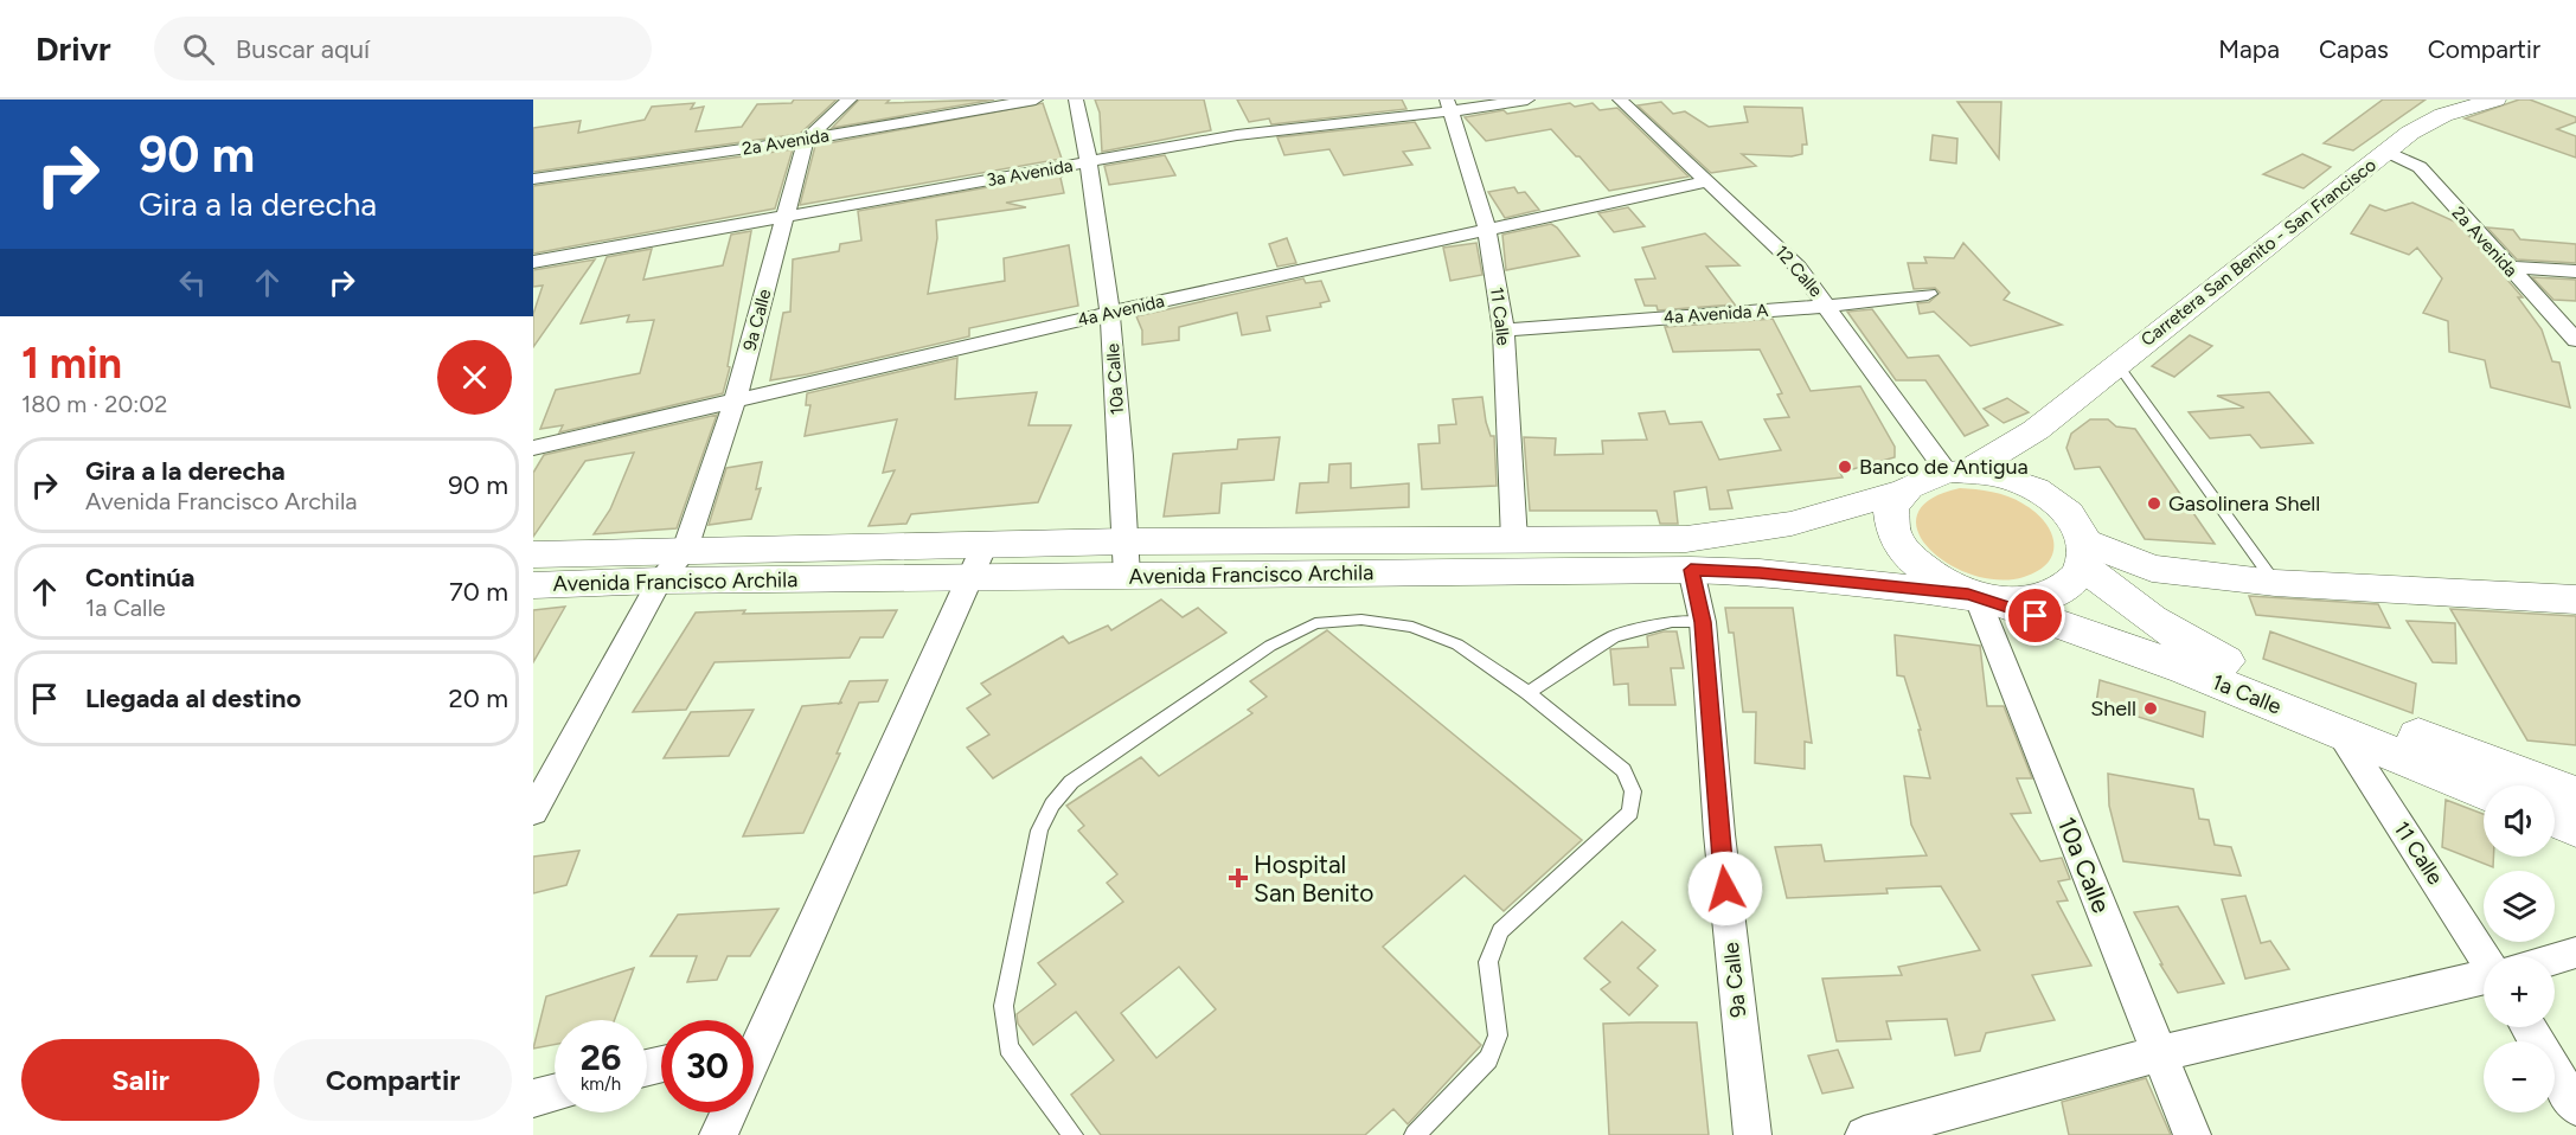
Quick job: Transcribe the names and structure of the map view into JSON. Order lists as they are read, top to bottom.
{
  "streets": {
    "main road": ["Carretera San Benito - San Francisco", "Avenida Francisco Archila", "1a Calle"],
    "street": [
      "2a Avenida",
      "3a Avenida",
      "12 Calle",
      "4a Avenida",
      "4a Avenida A",
      "11 Calle",
      "9a Calle",
      "10a Calle"
    ]
  },
  "crossings": [
    ["2a Avenida", "Carretera San Benito - San Francisco"],
    ["2a Avenida", "9a Calle"],
    ["3a Avenida", "11 Calle"],
    ["3a Avenida", "9a Calle"],
    ["3a Avenida", "10a Calle"],
    ["Carretera San Benito - San Francisco", "12 Calle"],
    ["Carretera San Benito - San Francisco", "10a Calle"],
    ["Carretera San Benito - San Francisco", "Avenida Francisco Archila"],
    ["Carretera San Benito - San Francisco", "1a Calle"],
    ["12 Calle", "4a Avenida"],
    ["12 Calle", "4a Avenida A"],
    ["12 Calle", "10a Calle"],
    ["12 Calle", "Avenida Francisco Archila"],
    ["12 Calle", "1a Calle"],
    ["4a Avenida", "11 Calle"],
    ["4a Avenida", "9a Calle"],
    ["4a Avenida", "10a Calle"],
    ["4a Avenida A", "11 Calle"],
    ["11 Calle", "Avenida Francisco Archila"],
    ["11 Calle", "1a Calle"],
    ["9a Calle", "Avenida Francisco Archila"],
    ["10a Calle", "Avenida Francisco Archila"],
    ["10a Calle", "1a Calle"],
    ["Avenida Francisco Archila", "1a Calle"]
  ],
  "places": {
    "other": ["Banco de Antigua", "Gasolinera Shell", "Shell"],
    "health": ["Hospital San Benito"]
  },
  "page": {
    "header": "Drivr",
    "search": "Buscar aquí",
    "nav": ["Mapa", "Capas", "Compartir"],
    "turn": ["90 m", "Gira a la derecha"],
    "heading": ["1 min", "180 m · 20:02"],
    "list": [
      {
        "name": "Gira a la derecha",
        "note": "Avenida Francisco Archila",
        "value": "90 m"
      },
      {
        "name": "Continúa",
        "note": "1a Calle",
        "value": "70 m"
      },
      {
        "name": "Llegada al destino",
        "value": "20 m"
      }
    ],
    "map_buttons": ["+", "−"],
    "speed": "26 km/h",
    "limit": "30",
    "buttons": ["Salir", "Compartir"]
  }
}
